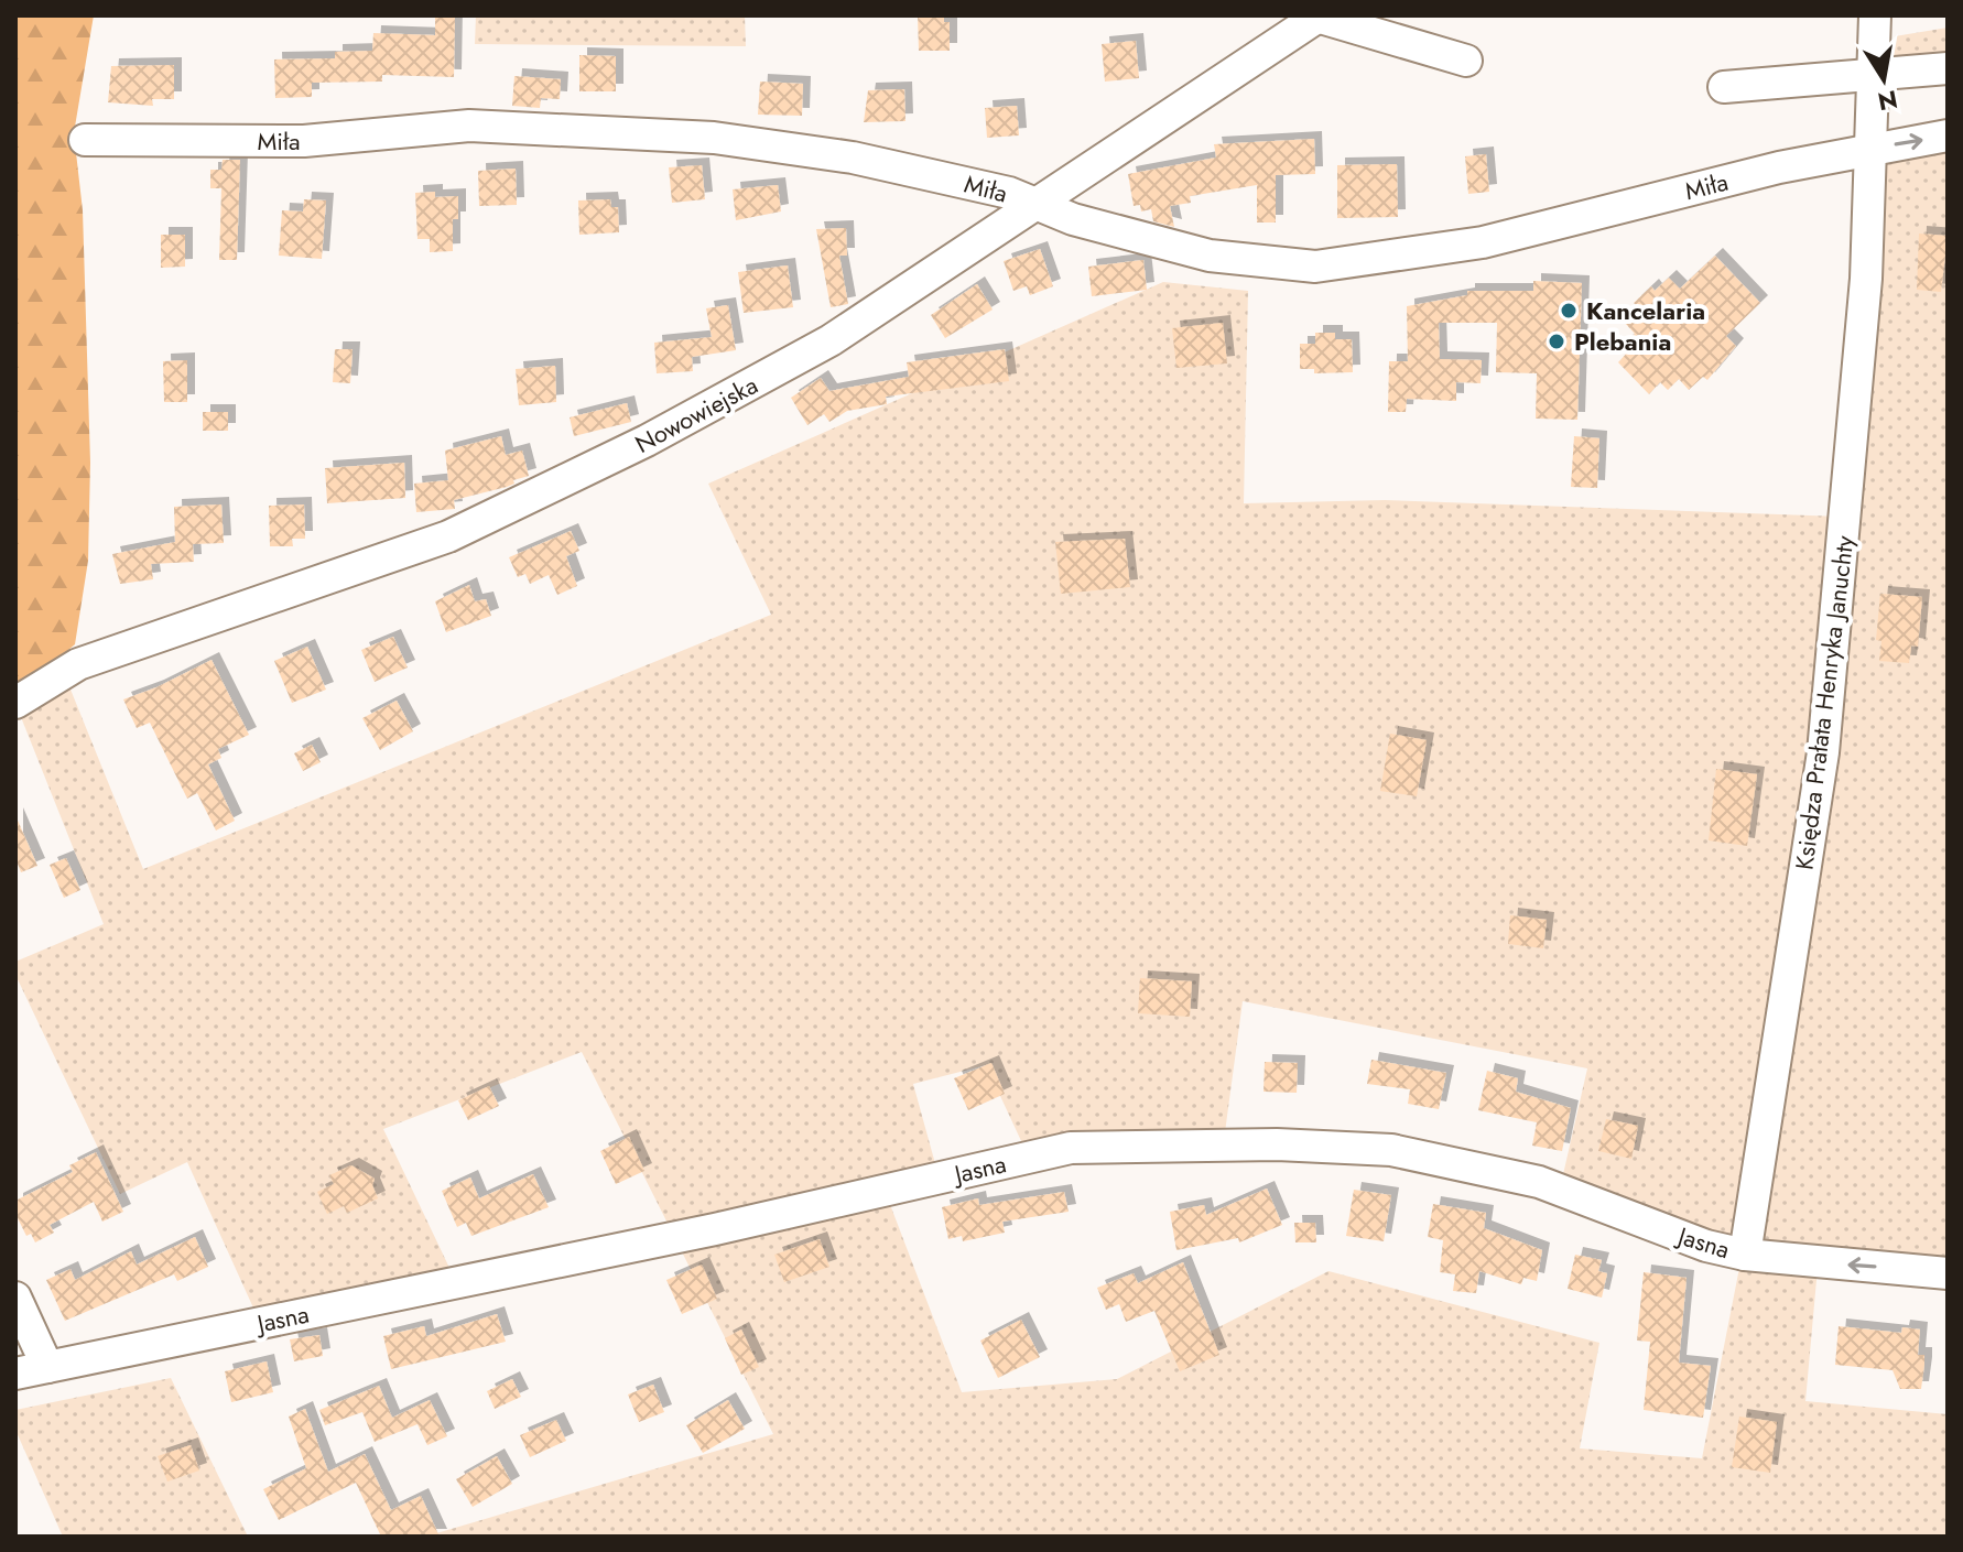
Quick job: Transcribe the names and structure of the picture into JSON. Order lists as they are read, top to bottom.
{
  "streets": {
    "street": [
      "Miła",
      "Nowowiejska",
      "Księdza Prałata Henryka Januchty",
      "Jasna"
    ]
  },
  "crossings": [
    ["Miła", "Nowowiejska"],
    ["Miła", "Księdza Prałata Henryka Januchty"],
    ["Księdza Prałata Henryka Januchty", "Jasna"]
  ],
  "places": ["Kancelaria", "Plebania"],
  "north": "bottom"
}
